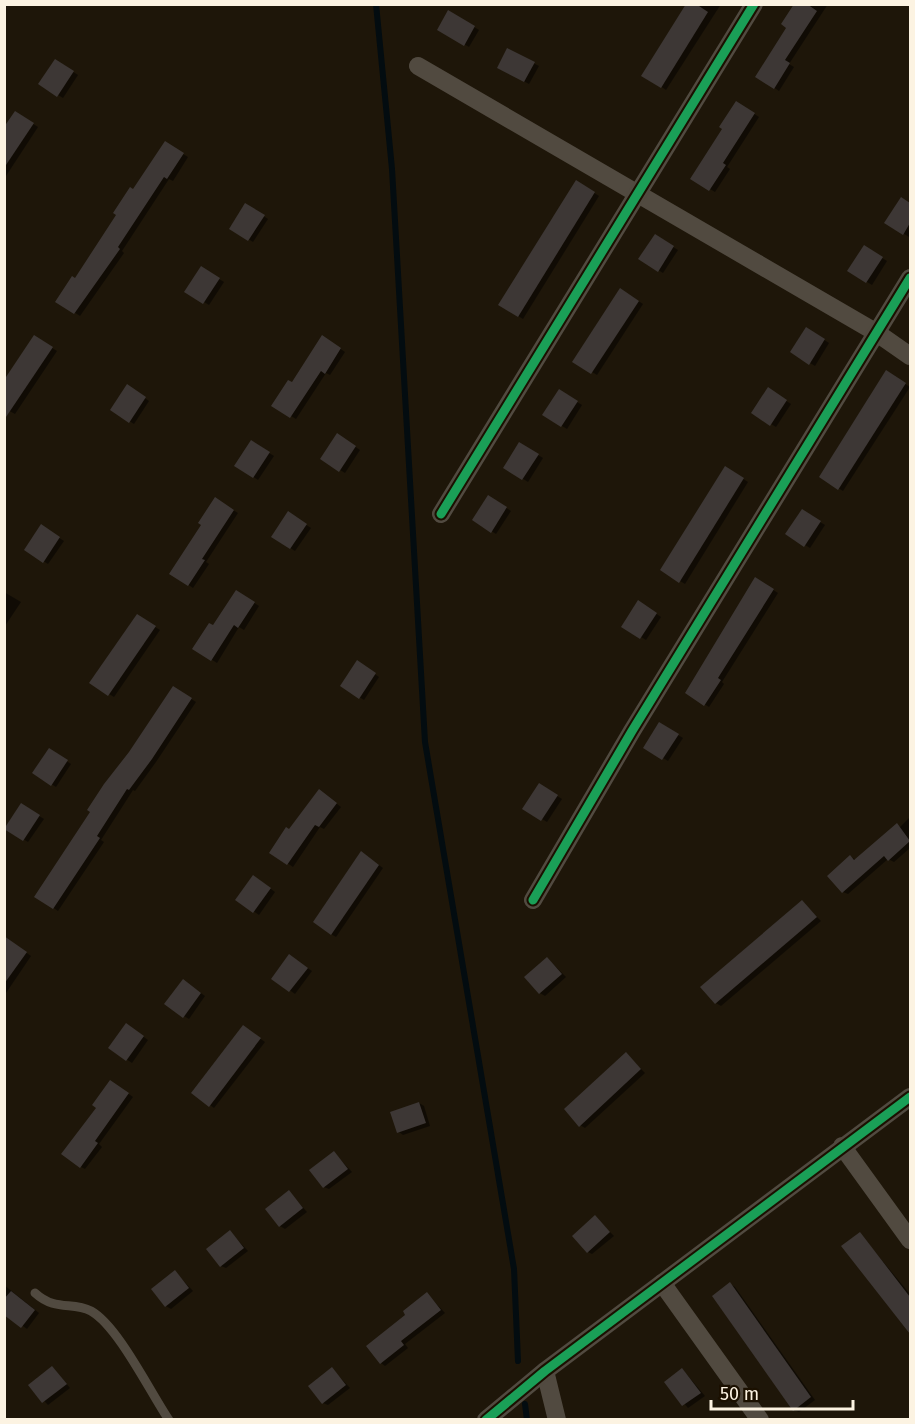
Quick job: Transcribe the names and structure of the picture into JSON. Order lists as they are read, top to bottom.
{
  "scale_bar": "50 m"
}
